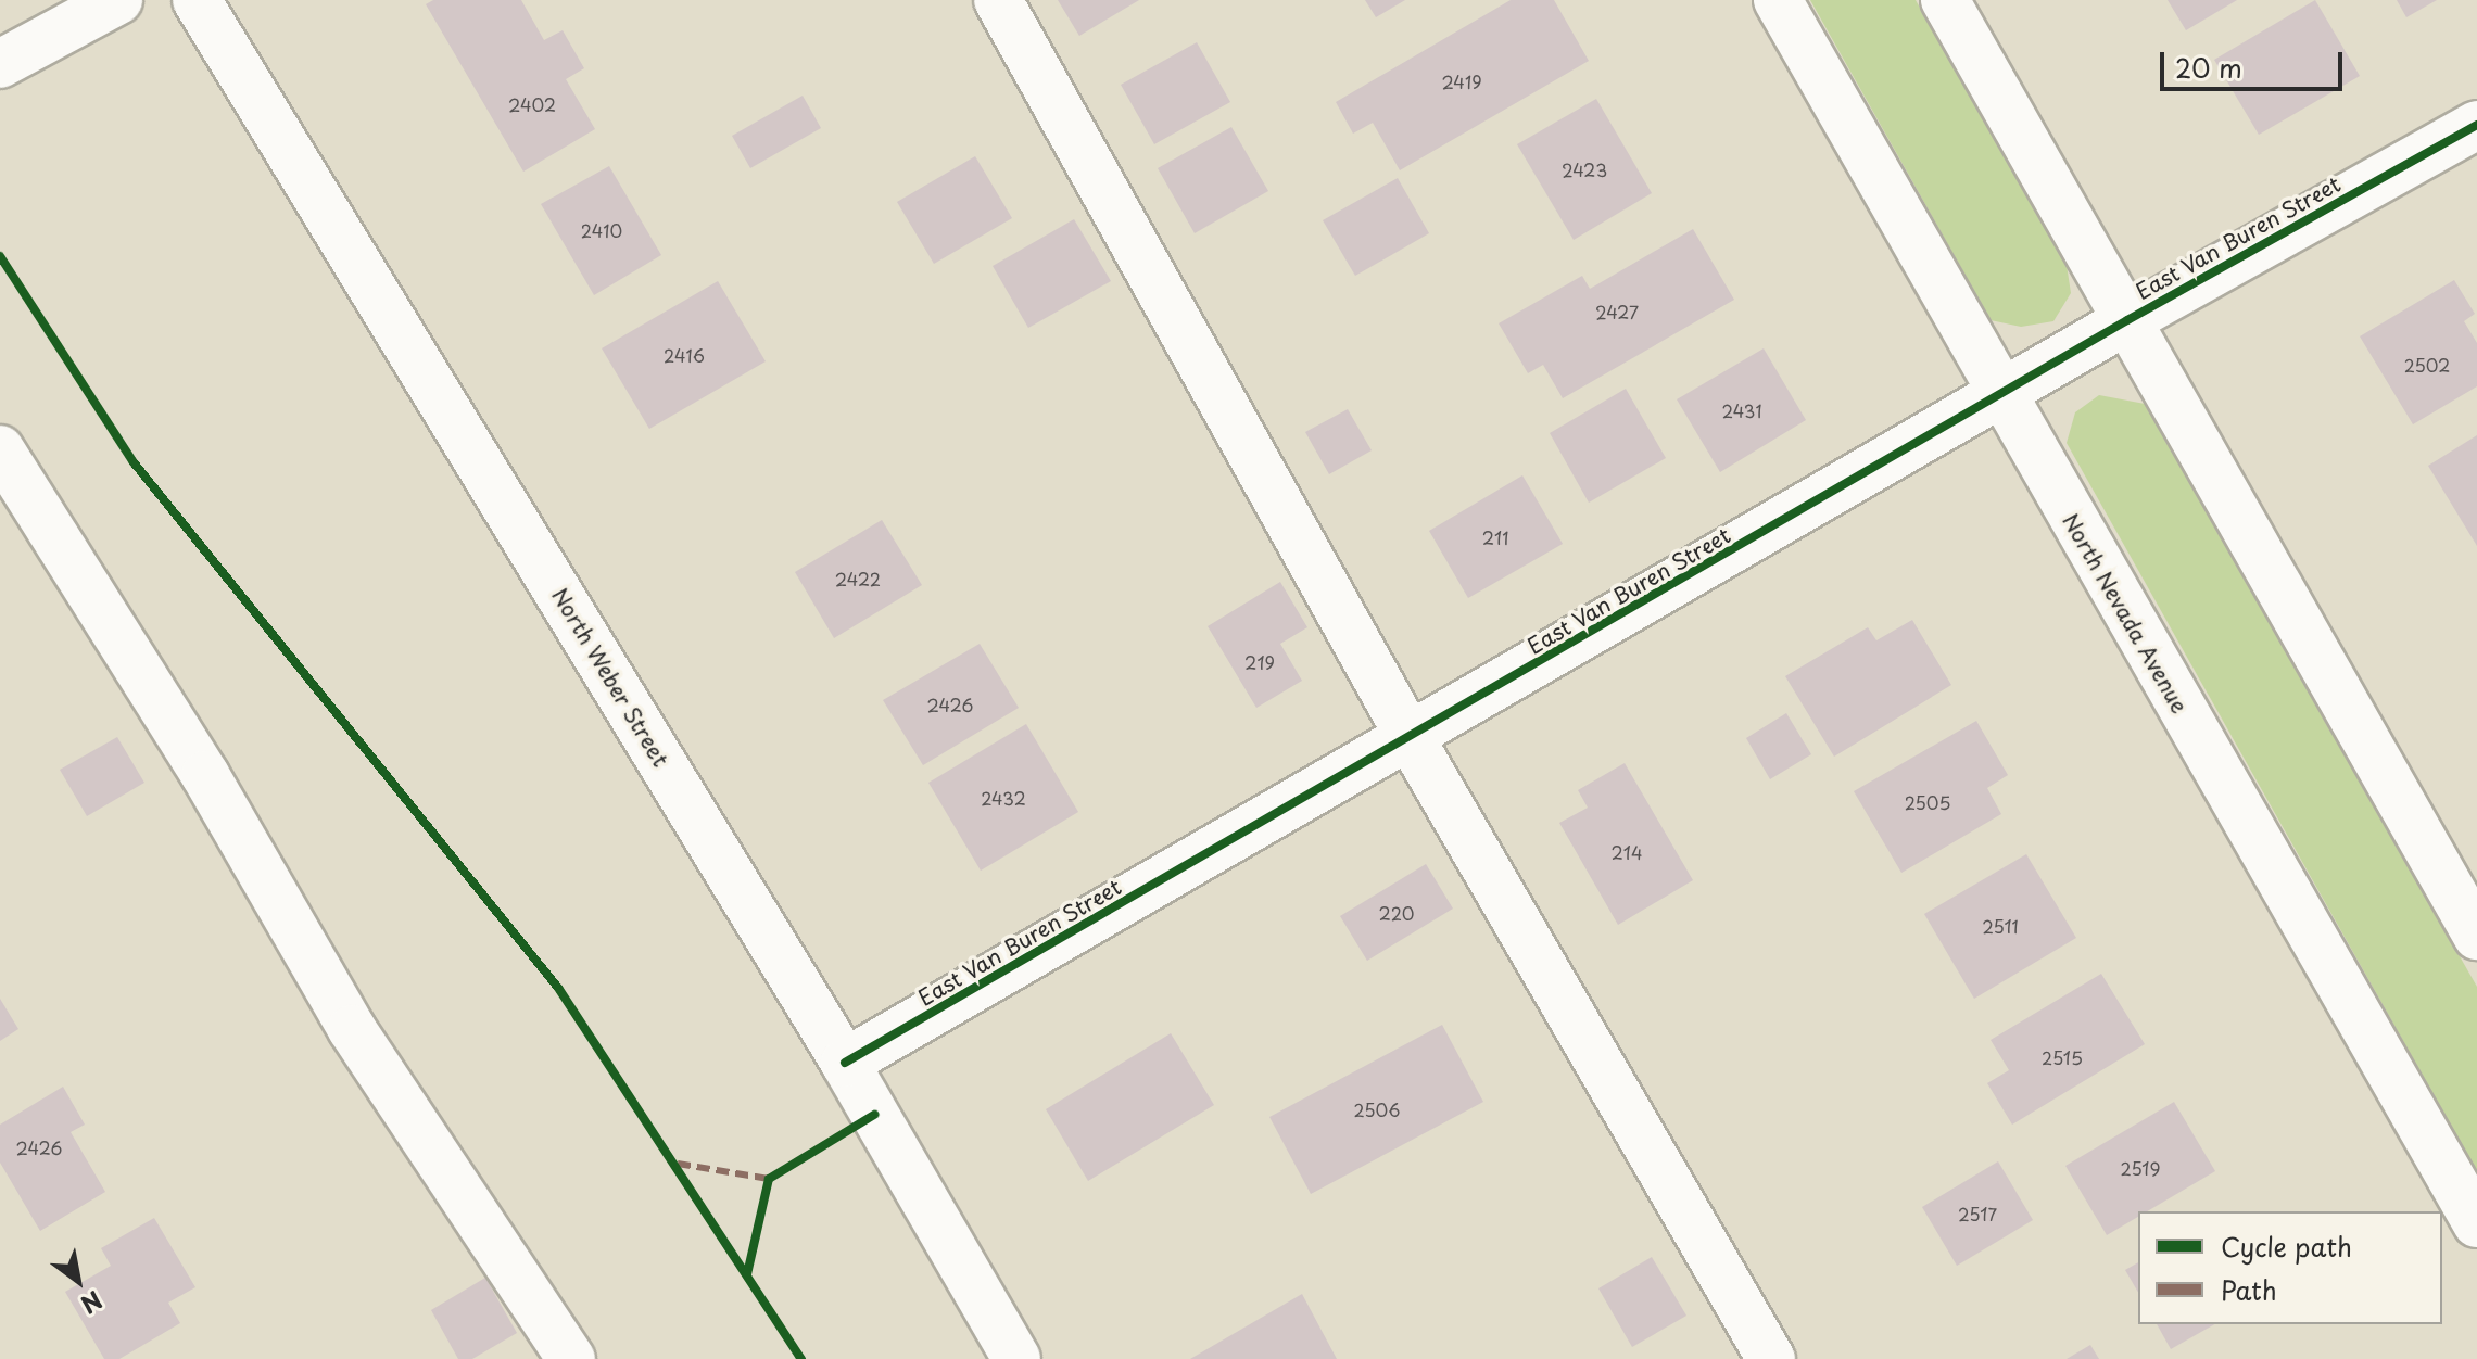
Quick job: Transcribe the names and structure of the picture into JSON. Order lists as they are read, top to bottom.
{
  "streets": {
    "street": ["East Van Buren Street", "North Nevada Avenue", "North Weber Street"]
  },
  "crossings": [
    ["East Van Buren Street", "North Nevada Avenue"],
    ["East Van Buren Street", "North Weber Street"]
  ],
  "house_numbers": [
    "2419",
    "2402",
    "2423",
    "2410",
    "2427",
    "2416",
    "2502",
    "2431",
    "211",
    "2422",
    "219",
    "2426",
    "2432",
    "2505",
    "214",
    "220",
    "2511",
    "2515",
    "2506",
    "2426",
    "2519",
    "2517"
  ],
  "legend": ["Cycle path", "Path"],
  "scale_bar": "20 m",
  "north": "bottom right"
}
